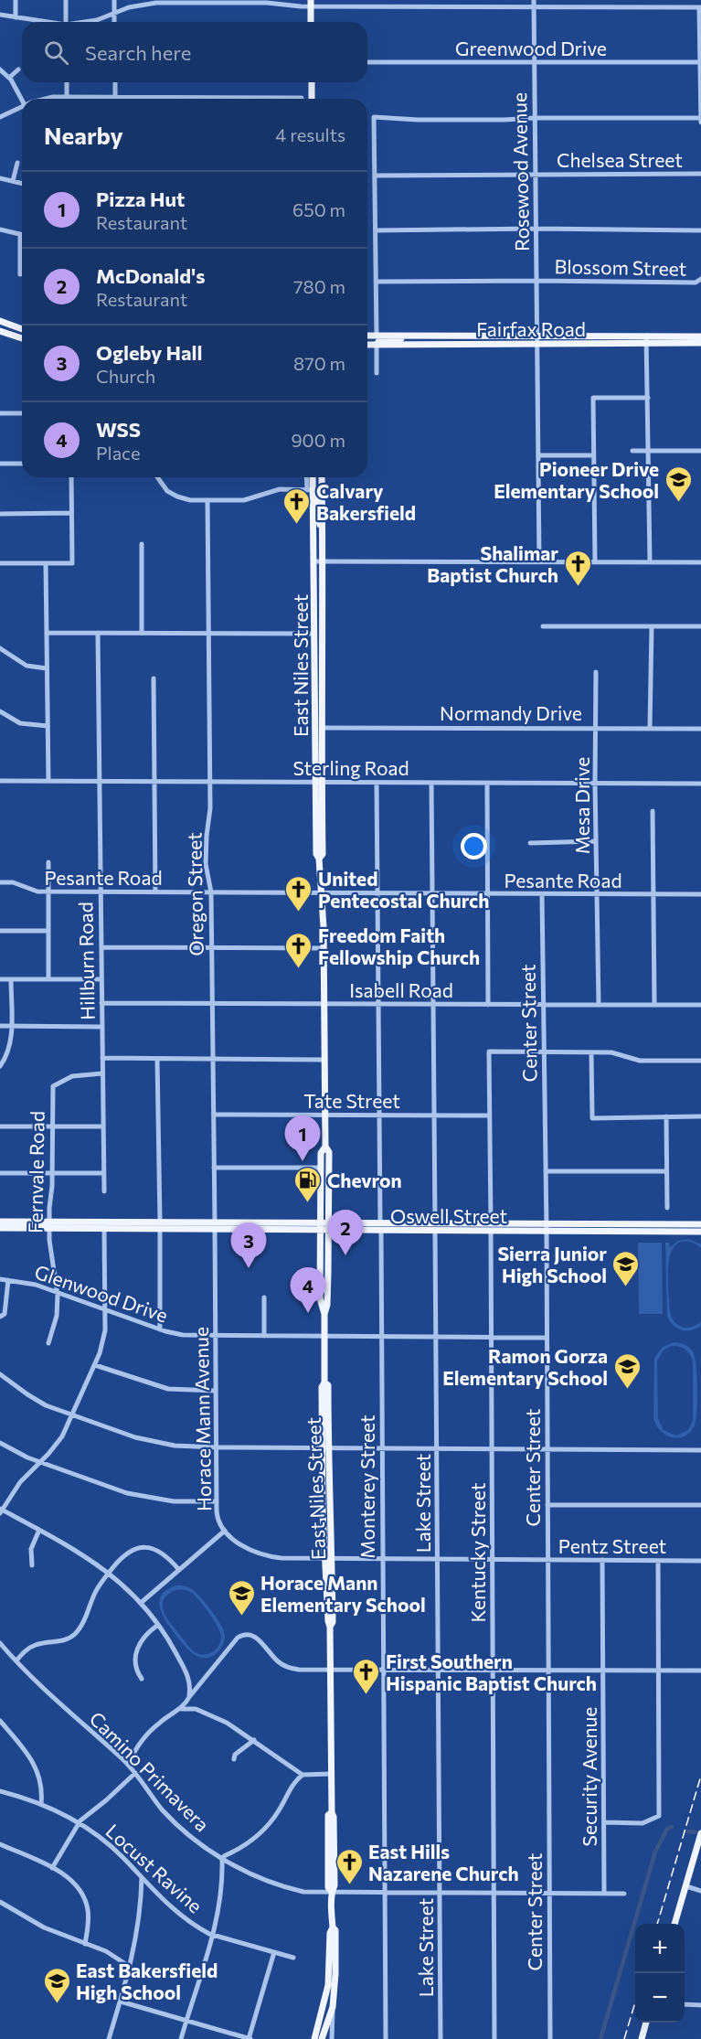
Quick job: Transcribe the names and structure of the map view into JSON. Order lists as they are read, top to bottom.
{
  "streets": {
    "main road": ["Fairfax Road", "East Niles Street", "Oswell Street"],
    "street": [
      "Greenwood Drive",
      "Chelsea Street",
      "Rosewood Avenue",
      "Blossom Street",
      "Normandy Drive",
      "Sterling Road",
      "Mesa Drive",
      "Pesante Road",
      "Oregon Street",
      "Hillburn Road",
      "Isabell Road",
      "Center Street",
      "Tate Street",
      "Fernvale Road",
      "Glenwood Drive",
      "Horace Mann Avenue",
      "Monterey Street",
      "Lake Street",
      "Pentz Street",
      "Kentucky Street",
      "Camino Primavera",
      "Security Avenue",
      "Locust Ravine"
    ]
  },
  "crossings": [
    ["Greenwood Drive", "Rosewood Avenue"],
    ["Chelsea Street", "Rosewood Avenue"],
    ["Rosewood Avenue", "Blossom Street"],
    ["Rosewood Avenue", "Fairfax Road"],
    ["East Niles Street", "Normandy Drive"],
    ["East Niles Street", "Sterling Road"],
    ["East Niles Street", "Pesante Road"],
    ["East Niles Street", "Isabell Road"],
    ["East Niles Street", "Tate Street"],
    ["East Niles Street", "Oswell Street"],
    ["East Niles Street", "Glenwood Drive"],
    ["East Niles Street", "Horace Mann Avenue"],
    ["East Niles Street", "Pentz Street"],
    ["East Niles Street", "Camino Primavera"],
    ["Normandy Drive", "Mesa Drive"],
    ["Sterling Road", "Mesa Drive"],
    ["Sterling Road", "Oregon Street"],
    ["Sterling Road", "Hillburn Road"],
    ["Mesa Drive", "Pesante Road"],
    ["Mesa Drive", "Isabell Road"],
    ["Pesante Road", "Oregon Street"],
    ["Pesante Road", "Hillburn Road"],
    ["Pesante Road", "Center Street"],
    ["Oregon Street", "Isabell Road"],
    ["Oregon Street", "Tate Street"],
    ["Oregon Street", "Oswell Street"],
    ["Hillburn Road", "Isabell Road"],
    ["Hillburn Road", "Fernvale Road"],
    ["Isabell Road", "Center Street"],
    ["Center Street", "Oswell Street"],
    ["Center Street", "Glenwood Drive"],
    ["Center Street", "Pentz Street"],
    ["Center Street", "Camino Primavera"],
    ["Fernvale Road", "Oswell Street"],
    ["Fernvale Road", "Glenwood Drive"],
    ["Oswell Street", "Horace Mann Avenue"],
    ["Oswell Street", "Monterey Street"],
    ["Oswell Street", "Lake Street"],
    ["Oswell Street", "Kentucky Street"],
    ["Glenwood Drive", "Horace Mann Avenue"],
    ["Glenwood Drive", "Monterey Street"],
    ["Glenwood Drive", "Lake Street"],
    ["Glenwood Drive", "Kentucky Street"],
    ["Horace Mann Avenue", "Pentz Street"],
    ["Monterey Street", "Pentz Street"],
    ["Monterey Street", "Camino Primavera"],
    ["Lake Street", "Pentz Street"],
    ["Lake Street", "Camino Primavera"],
    ["Pentz Street", "Kentucky Street"],
    ["Pentz Street", "Security Avenue"],
    ["Kentucky Street", "Camino Primavera"],
    ["Camino Primavera", "Security Avenue"]
  ],
  "places": {
    "school or university": [
      "Pioneer Drive Elementary School",
      "Sierra Junior High School",
      "Ramon Gorza Elementary School",
      "Horace Mann Elementary School",
      "East Bakersfield High School"
    ],
    "church": [
      "Calvary Bakersfield",
      "Shalimar Baptist Church",
      "United Pentecostal Church",
      "Freedom Faith Fellowship Church",
      "First Southern Hispanic Baptist Church",
      "East Hills Nazarene Church"
    ],
    "fuel station": ["Chevron"]
  },
  "page": {
    "search": "Search here",
    "heading": ["Nearby", "4 results"],
    "list": [
      {
        "mark": "1",
        "name": "Pizza Hut",
        "note": "Restaurant",
        "value": "650 m"
      },
      {
        "mark": "2",
        "name": "McDonald's",
        "note": "Restaurant",
        "value": "780 m"
      },
      {
        "mark": "3",
        "name": "Ogleby Hall",
        "note": "Church",
        "value": "870 m"
      },
      {
        "mark": "4",
        "name": "WSS",
        "note": "Place",
        "value": "900 m"
      }
    ],
    "pins": [
      "1",
      "2",
      "3",
      "4"
    ],
    "map_buttons": ["+", "−"]
  }
}
